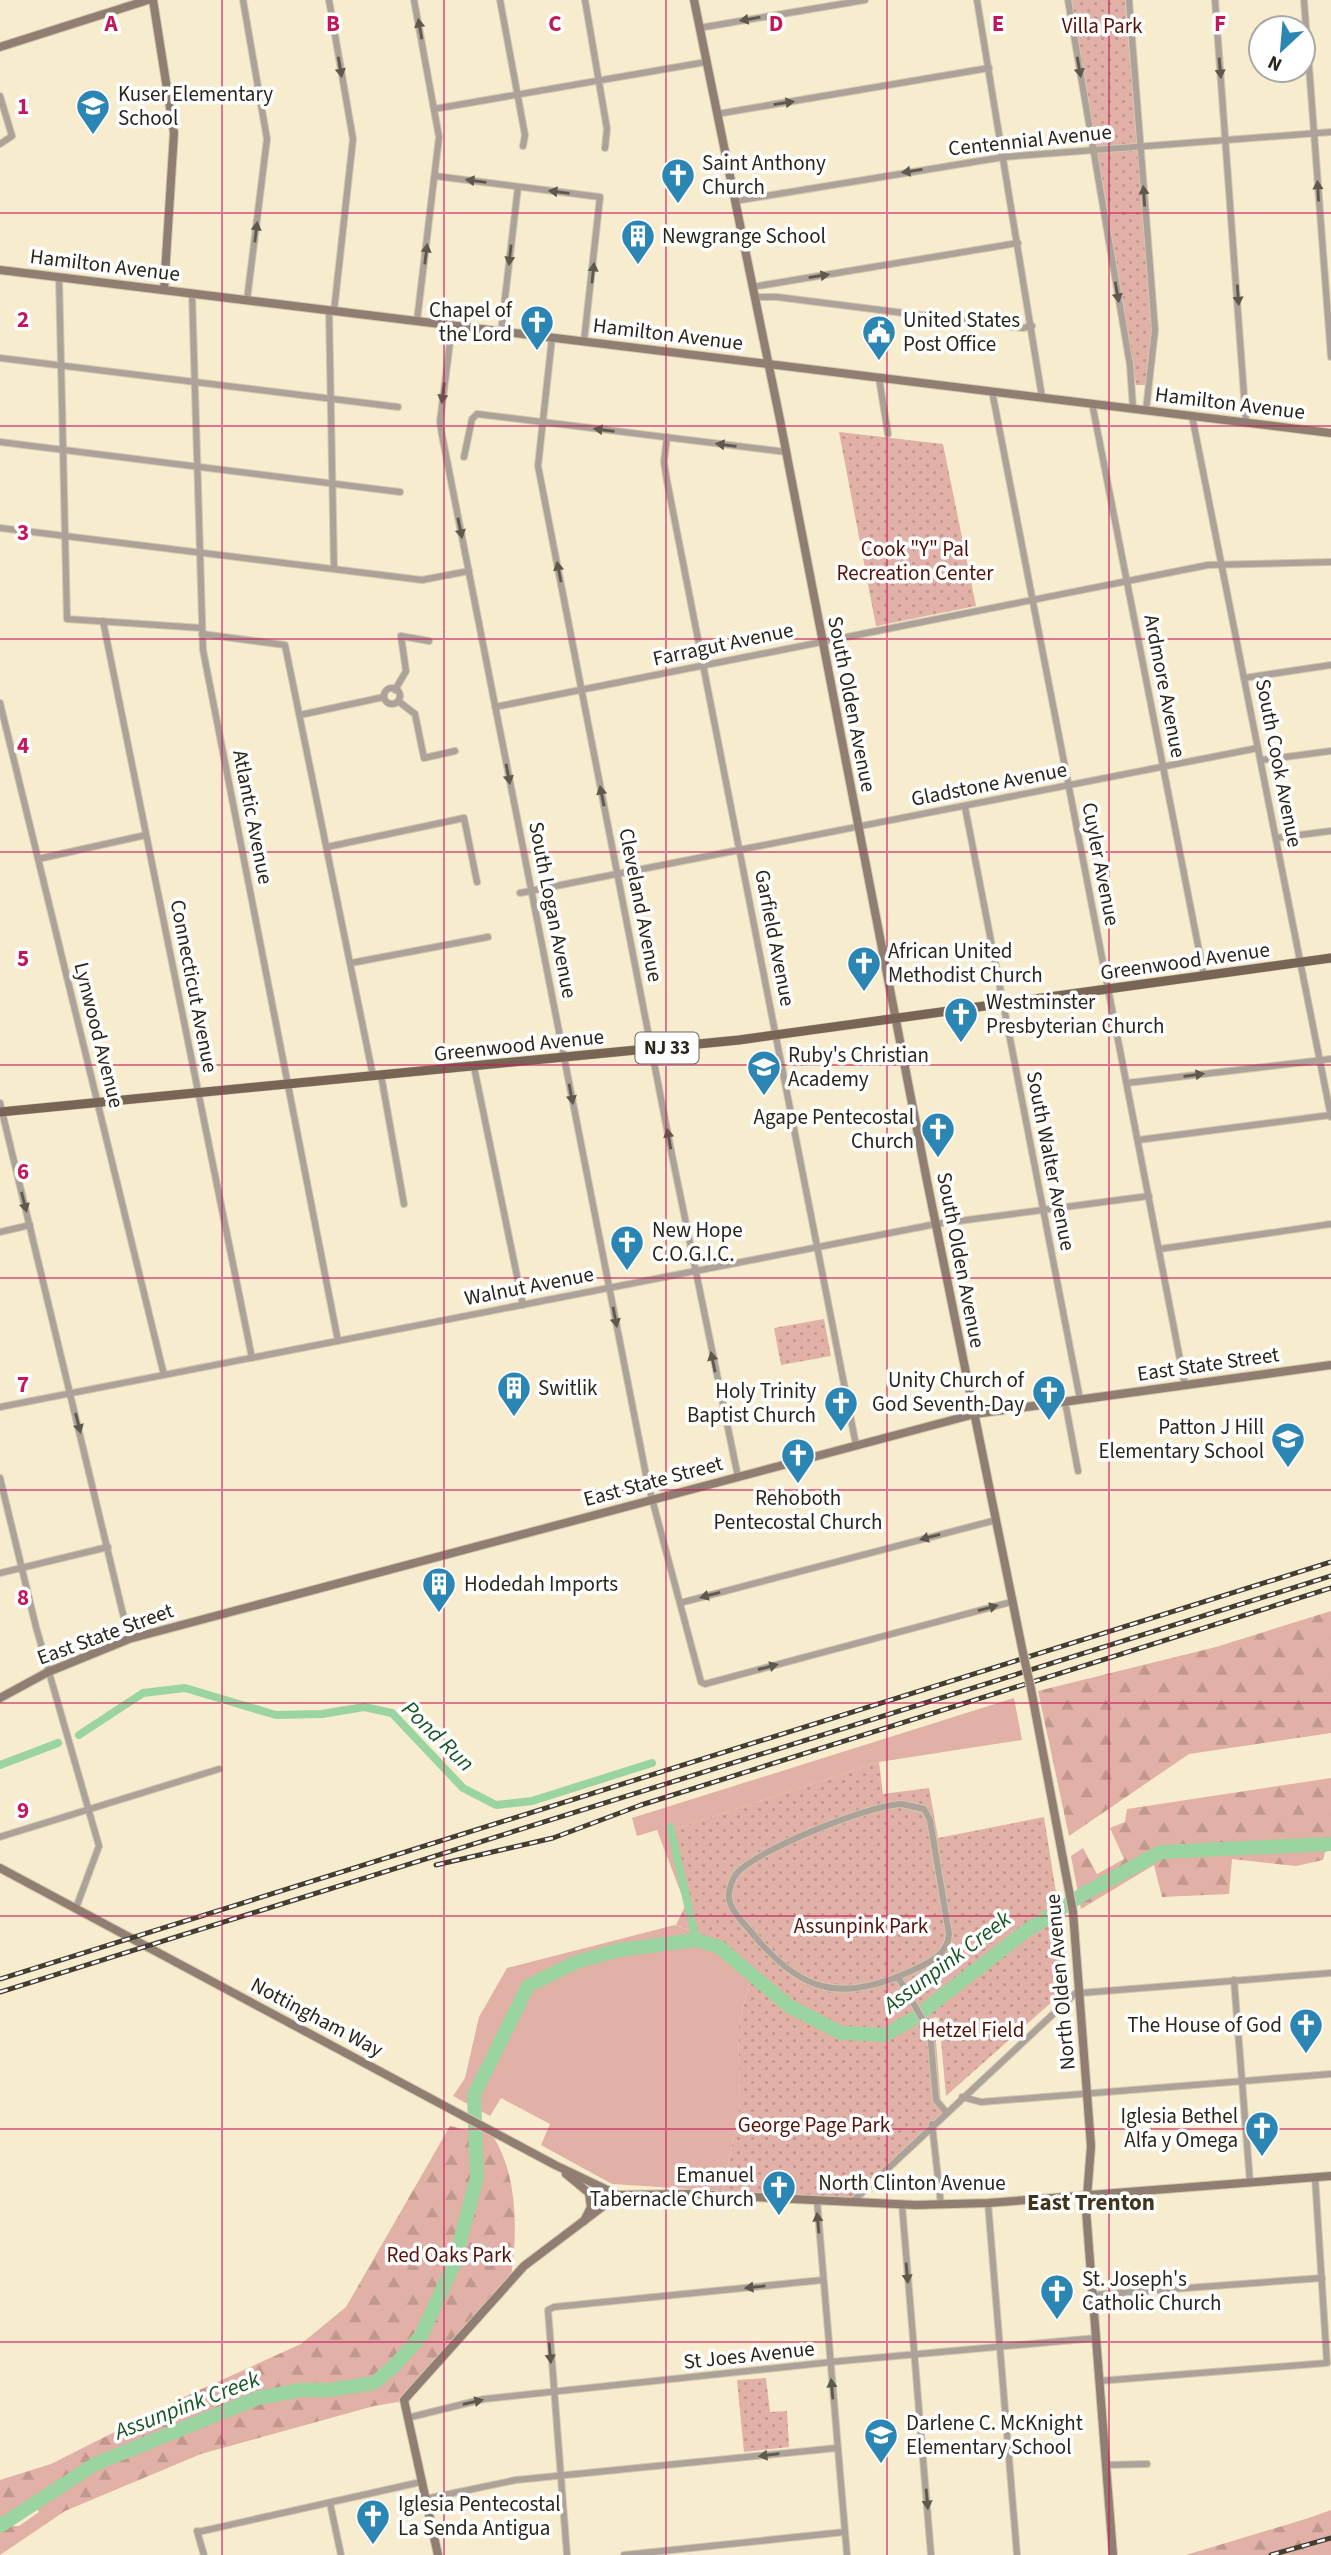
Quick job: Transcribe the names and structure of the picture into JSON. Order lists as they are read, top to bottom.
{
  "streets": {
    "main road": [
      "Hamilton Avenue",
      "South Olden Avenue",
      "Greenwood Avenue",
      "NJ 33",
      "East State Street",
      "North Olden Avenue",
      "Nottingham Way",
      "North Clinton Avenue"
    ],
    "street": [
      "Centennial Avenue",
      "Farragut Avenue",
      "Ardmore Avenue",
      "South Cook Avenue",
      "Gladstone Avenue",
      "Atlantic Avenue",
      "Cuyler Avenue",
      "Cleveland Avenue",
      "South Logan Avenue",
      "Garfield Avenue",
      "Connecticut Avenue",
      "Lynwood Avenue",
      "South Walter Avenue",
      "Walnut Avenue",
      "St Joes Avenue"
    ]
  },
  "crossings": [
    ["Centennial Avenue", "South Olden Avenue"],
    ["Hamilton Avenue", "Ardmore Avenue"],
    ["Hamilton Avenue", "South Olden Avenue"],
    ["Hamilton Avenue", "South Cook Avenue"],
    ["Hamilton Avenue", "Atlantic Avenue"],
    ["Hamilton Avenue", "Cuyler Avenue"],
    ["Hamilton Avenue", "Cleveland Avenue"],
    ["Hamilton Avenue", "South Logan Avenue"],
    ["Farragut Avenue", "Ardmore Avenue"],
    ["Farragut Avenue", "South Olden Avenue"],
    ["Farragut Avenue", "South Cook Avenue"],
    ["Farragut Avenue", "Cuyler Avenue"],
    ["Farragut Avenue", "Cleveland Avenue"],
    ["Farragut Avenue", "South Logan Avenue"],
    ["Farragut Avenue", "Garfield Avenue"],
    ["Ardmore Avenue", "Gladstone Avenue"],
    ["Ardmore Avenue", "Greenwood Avenue"],
    ["South Olden Avenue", "Gladstone Avenue"],
    ["South Olden Avenue", "Greenwood Avenue"],
    ["South Olden Avenue", "Walnut Avenue"],
    ["South Olden Avenue", "East State Street"],
    ["South Olden Avenue", "North Olden Avenue"],
    ["South Cook Avenue", "Gladstone Avenue"],
    ["South Cook Avenue", "Greenwood Avenue"],
    ["Gladstone Avenue", "Cuyler Avenue"],
    ["Gladstone Avenue", "Cleveland Avenue"],
    ["Gladstone Avenue", "South Logan Avenue"],
    ["Gladstone Avenue", "Garfield Avenue"],
    ["Gladstone Avenue", "South Walter Avenue"],
    ["Atlantic Avenue", "Greenwood Avenue"],
    ["Atlantic Avenue", "Walnut Avenue"],
    ["Cuyler Avenue", "Greenwood Avenue"],
    ["Cuyler Avenue", "Walnut Avenue"],
    ["Cuyler Avenue", "East State Street"],
    ["Cleveland Avenue", "Greenwood Avenue"],
    ["Cleveland Avenue", "Walnut Avenue"],
    ["Cleveland Avenue", "East State Street"],
    ["South Logan Avenue", "Greenwood Avenue"],
    ["South Logan Avenue", "Walnut Avenue"],
    ["South Logan Avenue", "East State Street"],
    ["South Logan Avenue", "North Olden Avenue"],
    ["Garfield Avenue", "Greenwood Avenue"],
    ["Garfield Avenue", "Walnut Avenue"],
    ["Garfield Avenue", "East State Street"],
    ["Greenwood Avenue", "Connecticut Avenue"],
    ["Greenwood Avenue", "Lynwood Avenue"],
    ["Greenwood Avenue", "South Walter Avenue"],
    ["Connecticut Avenue", "Walnut Avenue"],
    ["Lynwood Avenue", "Walnut Avenue"],
    ["South Walter Avenue", "Walnut Avenue"],
    ["South Walter Avenue", "East State Street"],
    ["East State Street", "North Olden Avenue"],
    ["North Olden Avenue", "North Clinton Avenue"],
    ["North Olden Avenue", "St Joes Avenue"],
    ["Nottingham Way", "North Clinton Avenue"]
  ],
  "one_way": ["Centennial Avenue", "Cleveland Avenue"],
  "districts": ["East Trenton"],
  "water": ["Pond Run", "Assunpink Creek"],
  "parks": [
    "Villa Park",
    "Cook \"Y\" Pal Recreation Center",
    "Assunpink Park",
    "Hetzel Field",
    "George Page Park",
    "Red Oaks Park"
  ],
  "places": {
    "school or university": [
      "Kuser Elementary School",
      "Ruby's Christian Academy",
      "Patton J Hill Elementary School",
      "Darlene C. McKnight Elementary School"
    ],
    "church": [
      "Saint Anthony Church",
      "Chapel of the Lord",
      "African United Methodist Church",
      "Westminster Presbyterian Church",
      "Agape Pentecostal Church",
      "New Hope C.O.G.I.C.",
      "Unity Church of God Seventh-Day",
      "Holy Trinity Baptist Church",
      "Rehoboth Pentecostal Church",
      "The House of God",
      "Iglesia Bethel Alfa y Omega",
      "Emanuel Tabernacle Church",
      "St. Joseph's Catholic Church",
      "Iglesia Pentecostal La Senda Antigua"
    ],
    "building": ["Newgrange School", "Switlik", "Hodedah Imports"],
    "public building": ["United States Post Office"]
  },
  "north": "bottom left",
  "grid": {
    "columns": [
      "A",
      "B",
      "C",
      "D",
      "E",
      "F"
    ],
    "rows": [
      "1",
      "2",
      "3",
      "4",
      "5",
      "6",
      "7",
      "8",
      "9"
    ]
  }
}
